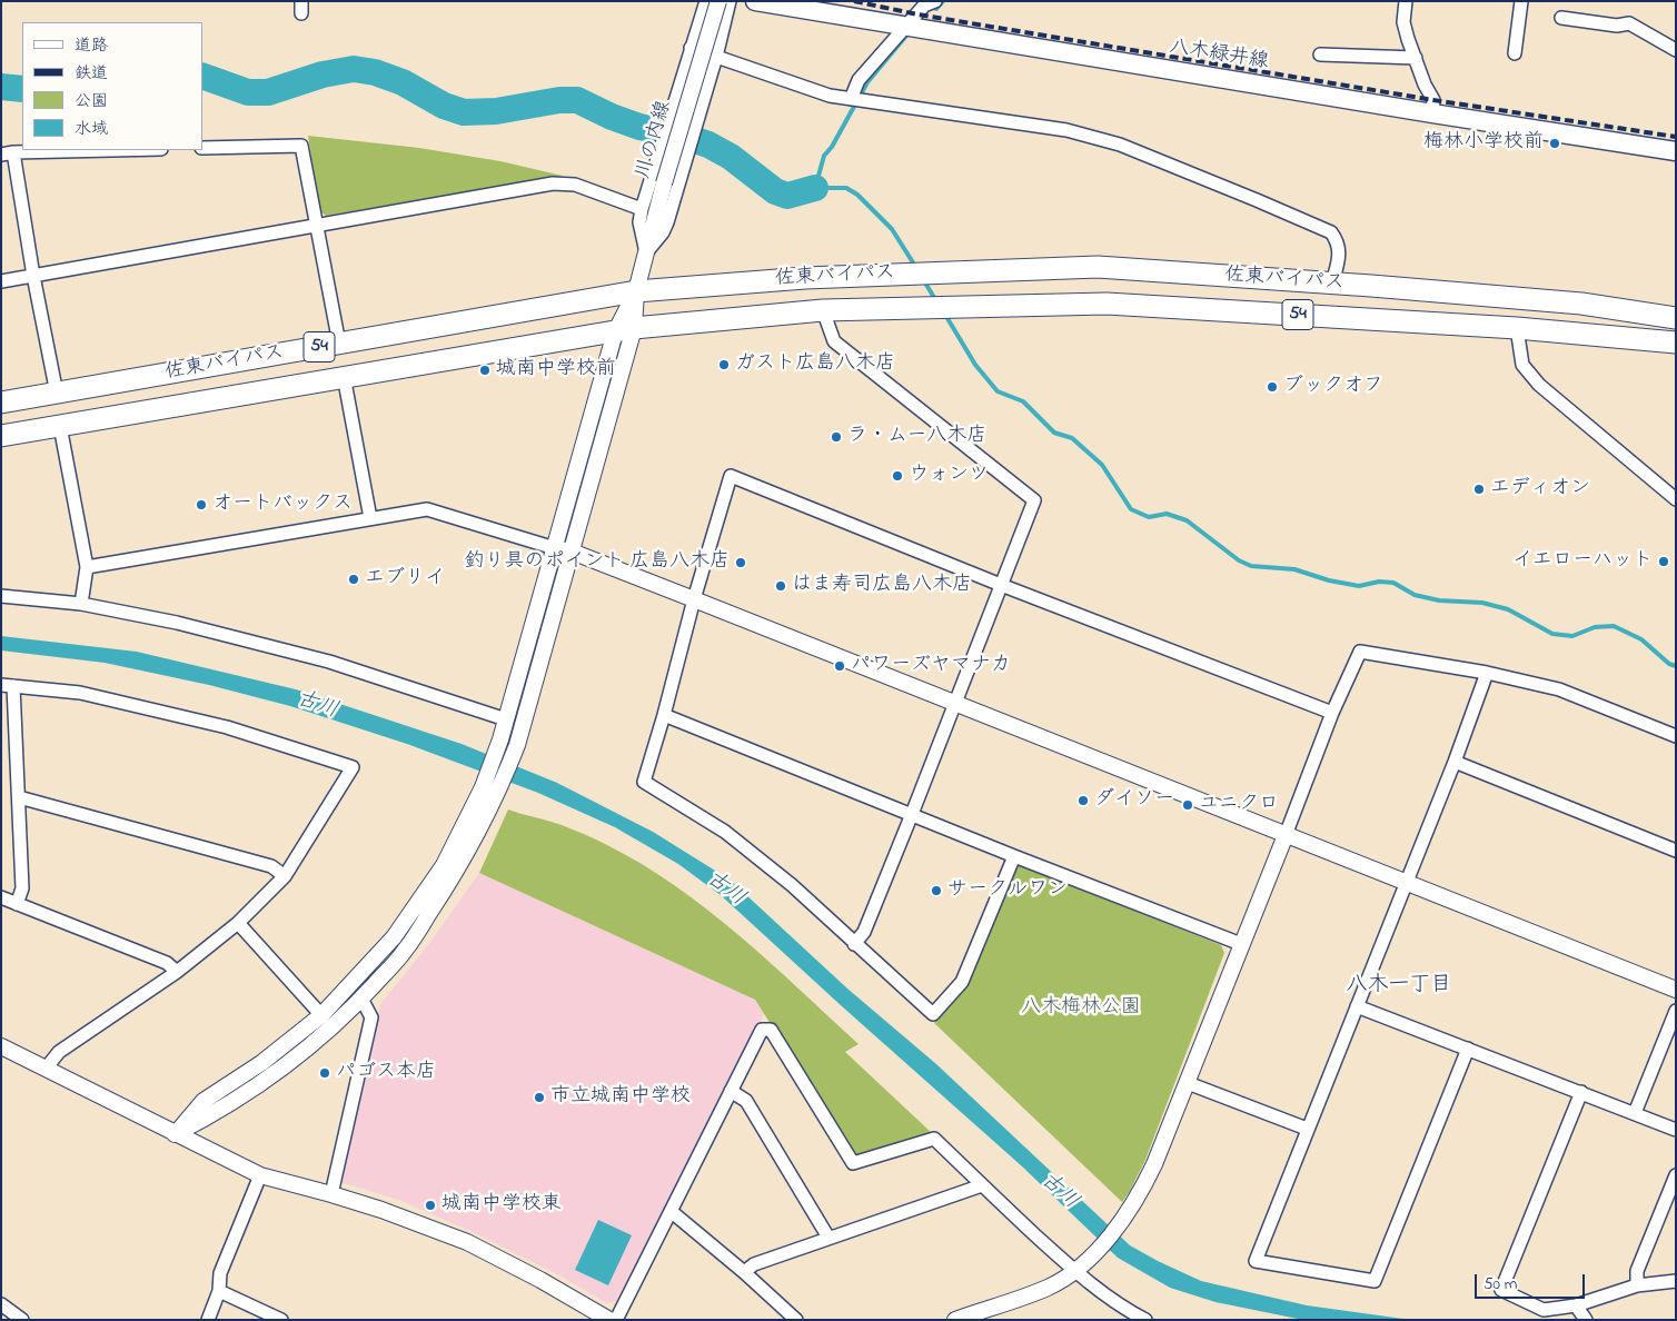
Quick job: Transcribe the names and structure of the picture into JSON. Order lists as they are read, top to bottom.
{
  "streets": {
    "highway": ["佐東バイパス", "54"],
    "main road": ["八木緑井線"],
    "street": ["川の内線"]
  },
  "crossings": [
    ["川の内線", "佐東バイパス"]
  ],
  "districts": ["八木一丁目"],
  "water": ["古川"],
  "parks": ["八木梅林公園"],
  "places": [
    "梅林小学校前",
    "ガスト広島八木店",
    "城南中学校前",
    "ブックオフ",
    "ラ・ムー八木店",
    "ウォンツ",
    "エディオン",
    "オートバックス",
    "イエローハット",
    "釣り具のポイント 広島八木店",
    "エブリイ",
    "はま寿司広島八木店",
    "パワーズヤマナカ",
    "ダイソー",
    "ユニクロ",
    "サークルワン",
    "パゴス本店",
    "市立城南中学校",
    "城南中学校東"
  ],
  "legend": [
    "道路",
    "鉄道",
    "公園",
    "水域"
  ],
  "scale_bar": "50 m"
}
